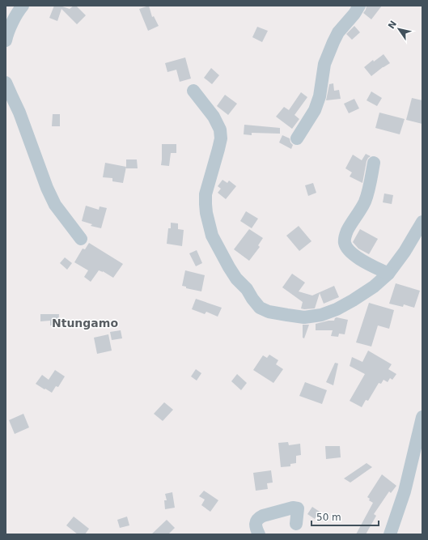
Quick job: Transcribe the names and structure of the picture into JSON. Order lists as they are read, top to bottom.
{
  "districts": ["Ntungamo"],
  "scale_bar": "50 m",
  "north": "top left"
}
